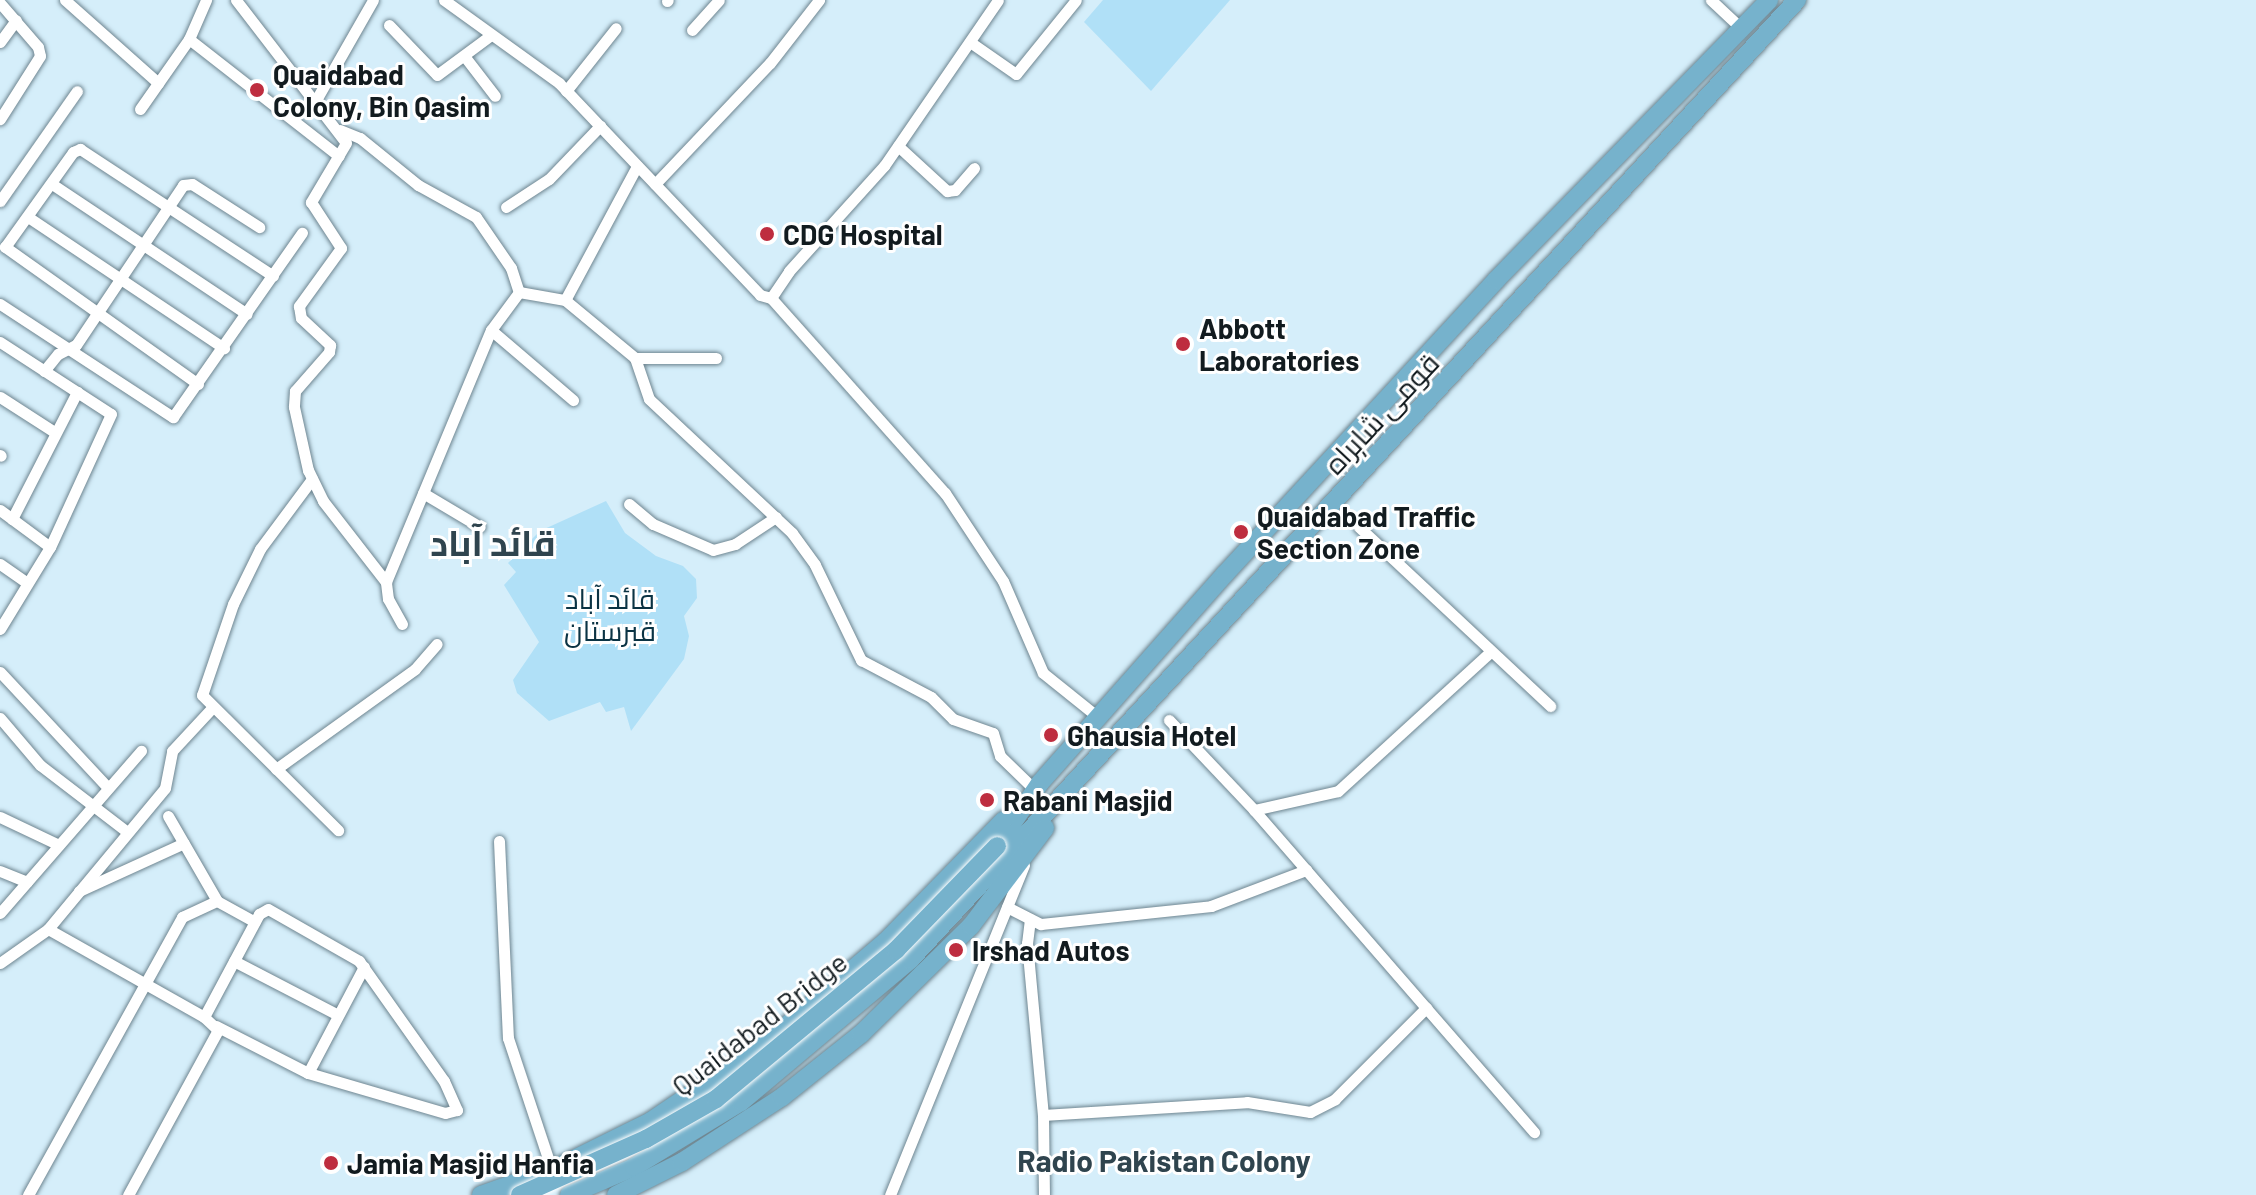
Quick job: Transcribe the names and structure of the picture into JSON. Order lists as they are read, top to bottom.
{
  "streets": {
    "highway": ["قومی شاہراہ", "Quaidabad Bridge"]
  },
  "crossings": [
    ["قومی شاہراہ", "Quaidabad Bridge"]
  ],
  "districts": ["قائد آباد", "Radio Pakistan Colony"],
  "parks": ["قائد آباد قبرستان"],
  "places": [
    "Quaidabad Colony, Bin Qasim",
    "CDG Hospital",
    "Abbott Laboratories",
    "Quaidabad Traffic Section Zone",
    "Ghausia Hotel",
    "Rabani Masjid",
    "Irshad Autos",
    "Jamia Masjid Hanfia"
  ]
}
